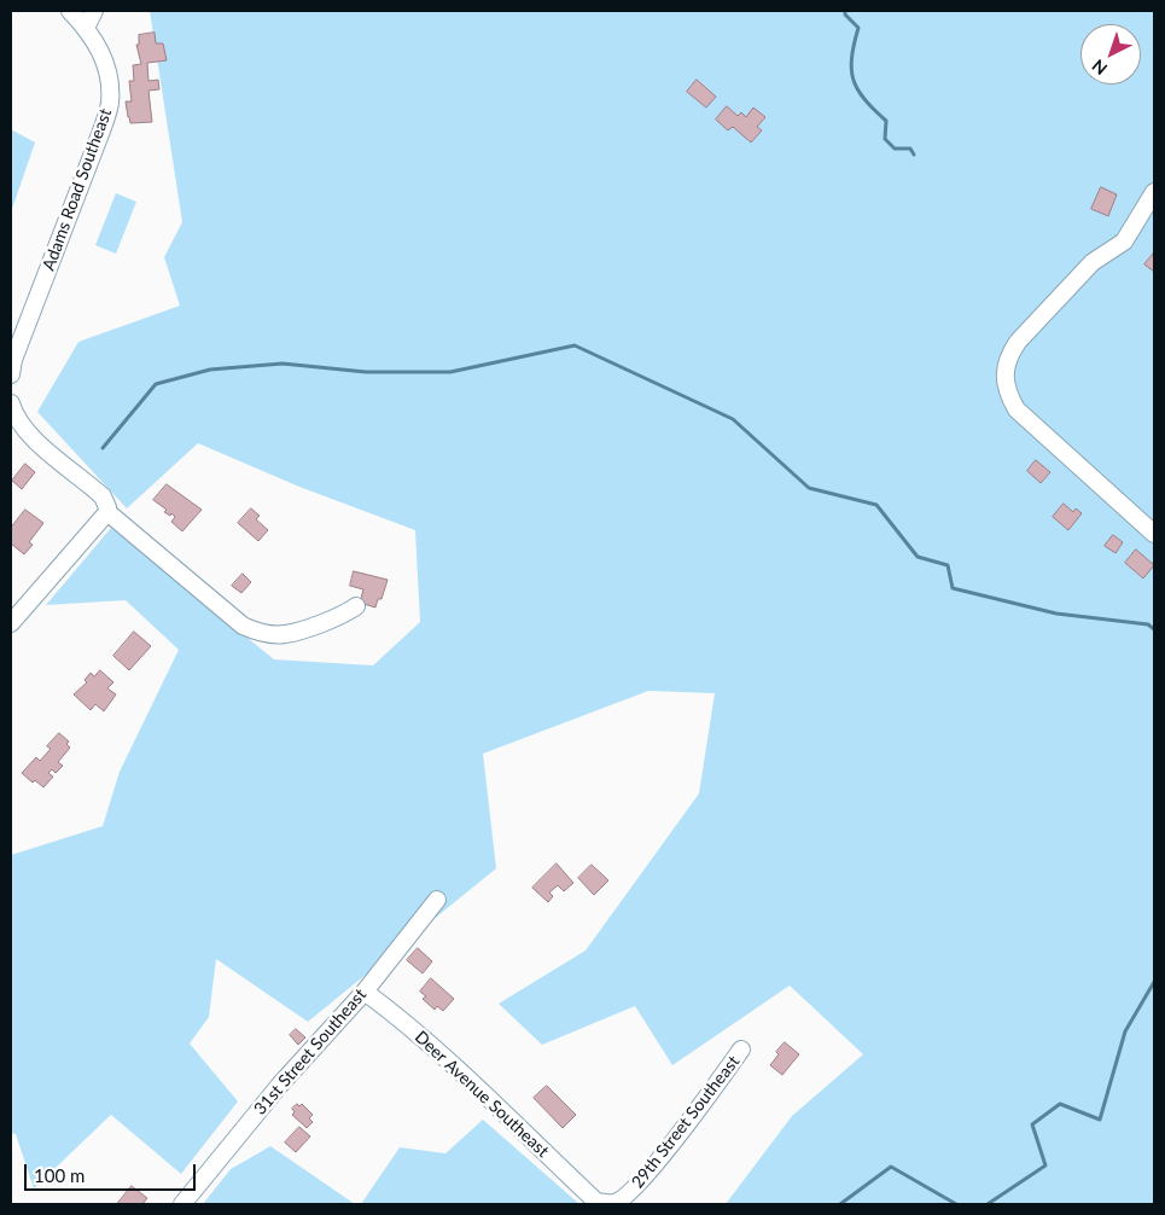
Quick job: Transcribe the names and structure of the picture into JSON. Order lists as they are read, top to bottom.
{
  "streets": {
    "street": [
      "Adams Road Southeast",
      "31st Street Southeast",
      "Deer Avenue Southeast",
      "29th Street Southeast"
    ]
  },
  "crossings": [
    ["31st Street Southeast", "Deer Avenue Southeast"],
    ["Deer Avenue Southeast", "29th Street Southeast"]
  ],
  "scale_bar": "100 m",
  "north": "bottom left"
}
